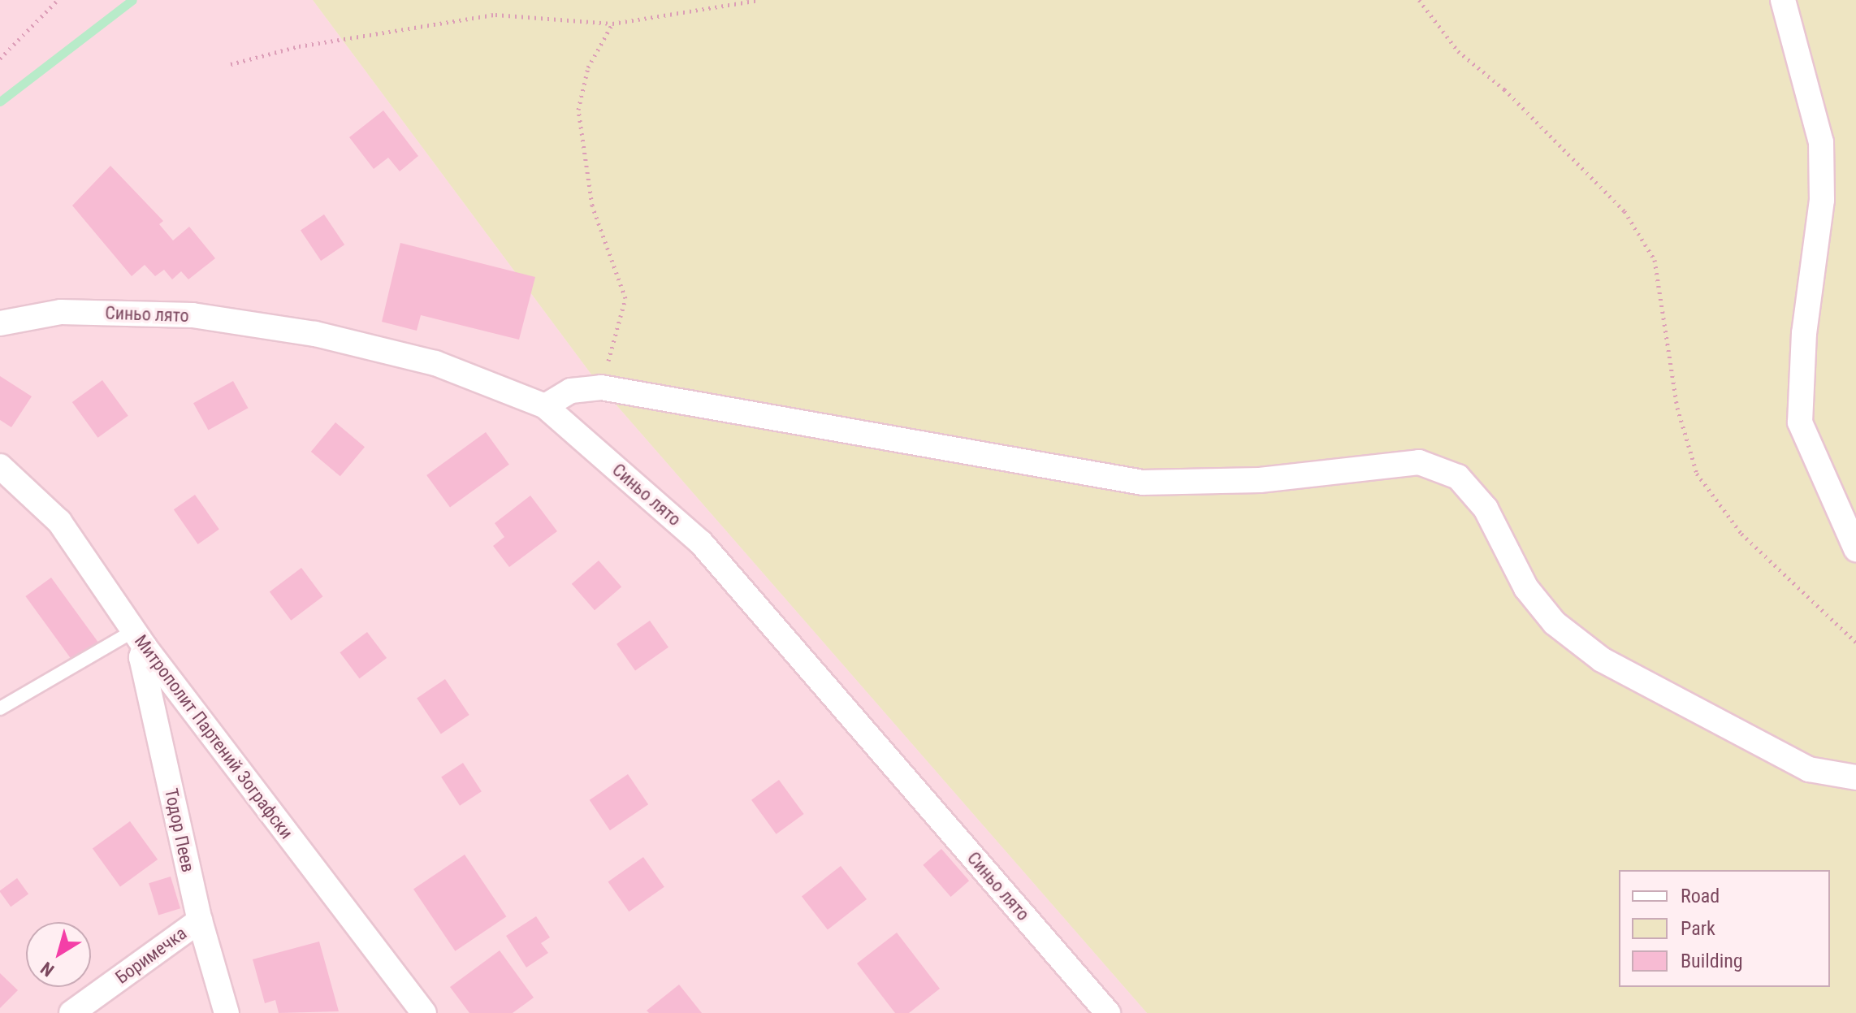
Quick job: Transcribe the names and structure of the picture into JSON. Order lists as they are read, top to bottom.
{
  "streets": {
    "street": [
      "Синьо лято",
      "Митрополит Партений Зографски",
      "Тодор Пеев",
      "Боримечка"
    ]
  },
  "crossings": [
    ["Митрополит Партений Зографски", "Тодор Пеев"],
    ["Тодор Пеев", "Боримечка"]
  ],
  "legend": ["Road", "Park", "Building"],
  "north": "bottom left"
}
